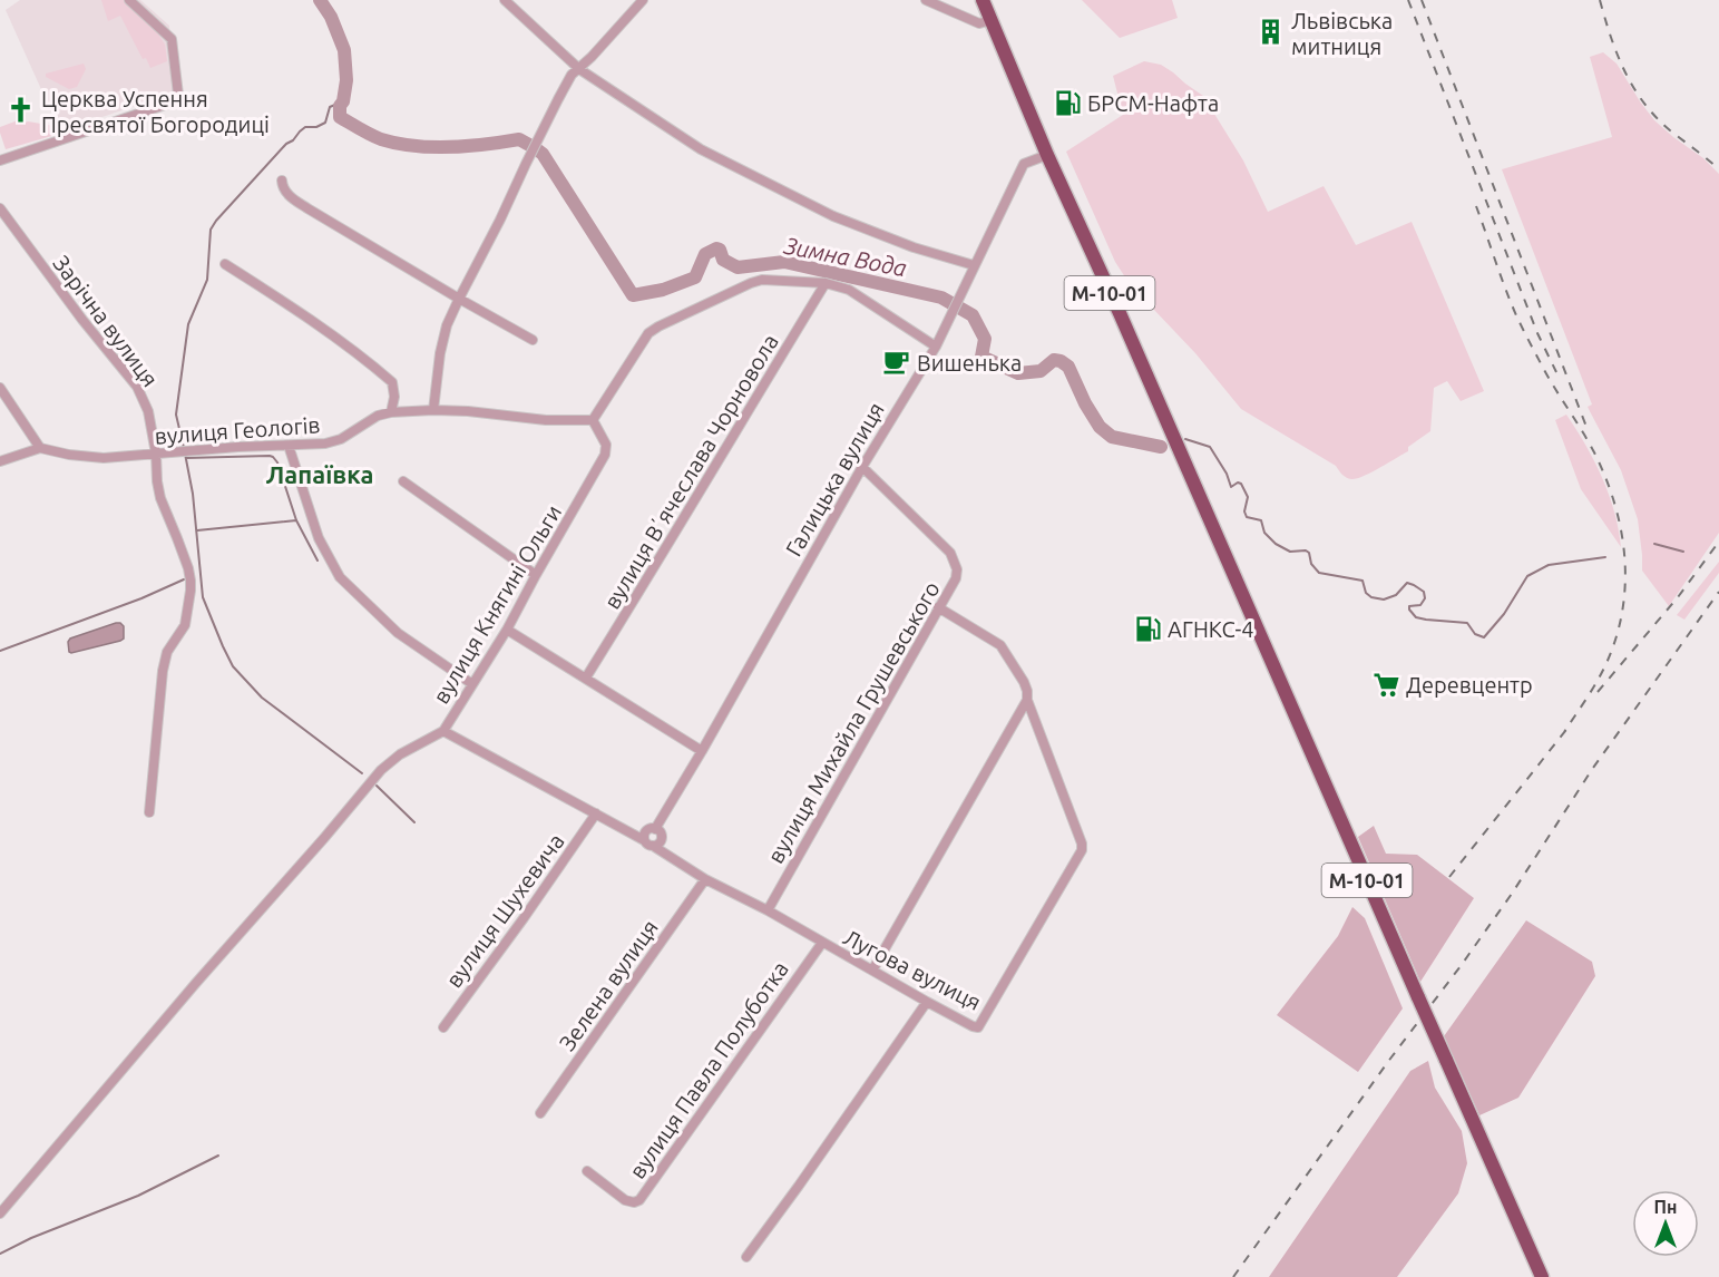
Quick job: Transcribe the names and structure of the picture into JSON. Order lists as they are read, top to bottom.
{
  "streets": {
    "highway": ["М-10-01"],
    "street": [
      "Зарічна вулиця",
      "вулиця Геологів",
      "вулиця Вʼячеслава Чорновола",
      "Галицька вулиця",
      "вулиця Княгині Ольги",
      "вулиця Михайла Грушевського",
      "вулиця Шухевича",
      "Лугова вулиця",
      "Зелена вулиця",
      "вулиця Павла Полуботка"
    ]
  },
  "crossings": [
    ["М-10-01", "Галицька вулиця"],
    ["Зарічна вулиця", "вулиця Геологів"],
    ["вулиця Геологів", "вулиця Княгині Ольги"],
    ["Галицька вулиця", "вулиця Михайла Грушевського"],
    ["Галицька вулиця", "Лугова вулиця"],
    ["вулиця Михайла Грушевського", "Лугова вулиця"],
    ["Лугова вулиця", "Зелена вулиця"],
    ["Лугова вулиця", "вулиця Павла Полуботка"]
  ],
  "districts": ["Лапаївка"],
  "water": ["Зимна Вода"],
  "places": {
    "building": ["Львівська митниця"],
    "fuel station": ["БРСМ-Нафта", "АГНКС-4"],
    "church": ["Церква Успення Пресвятої Богородиці"],
    "cafe": ["Вишенька"],
    "supermarket": ["Деревцентр"]
  },
  "north": "top"
}
